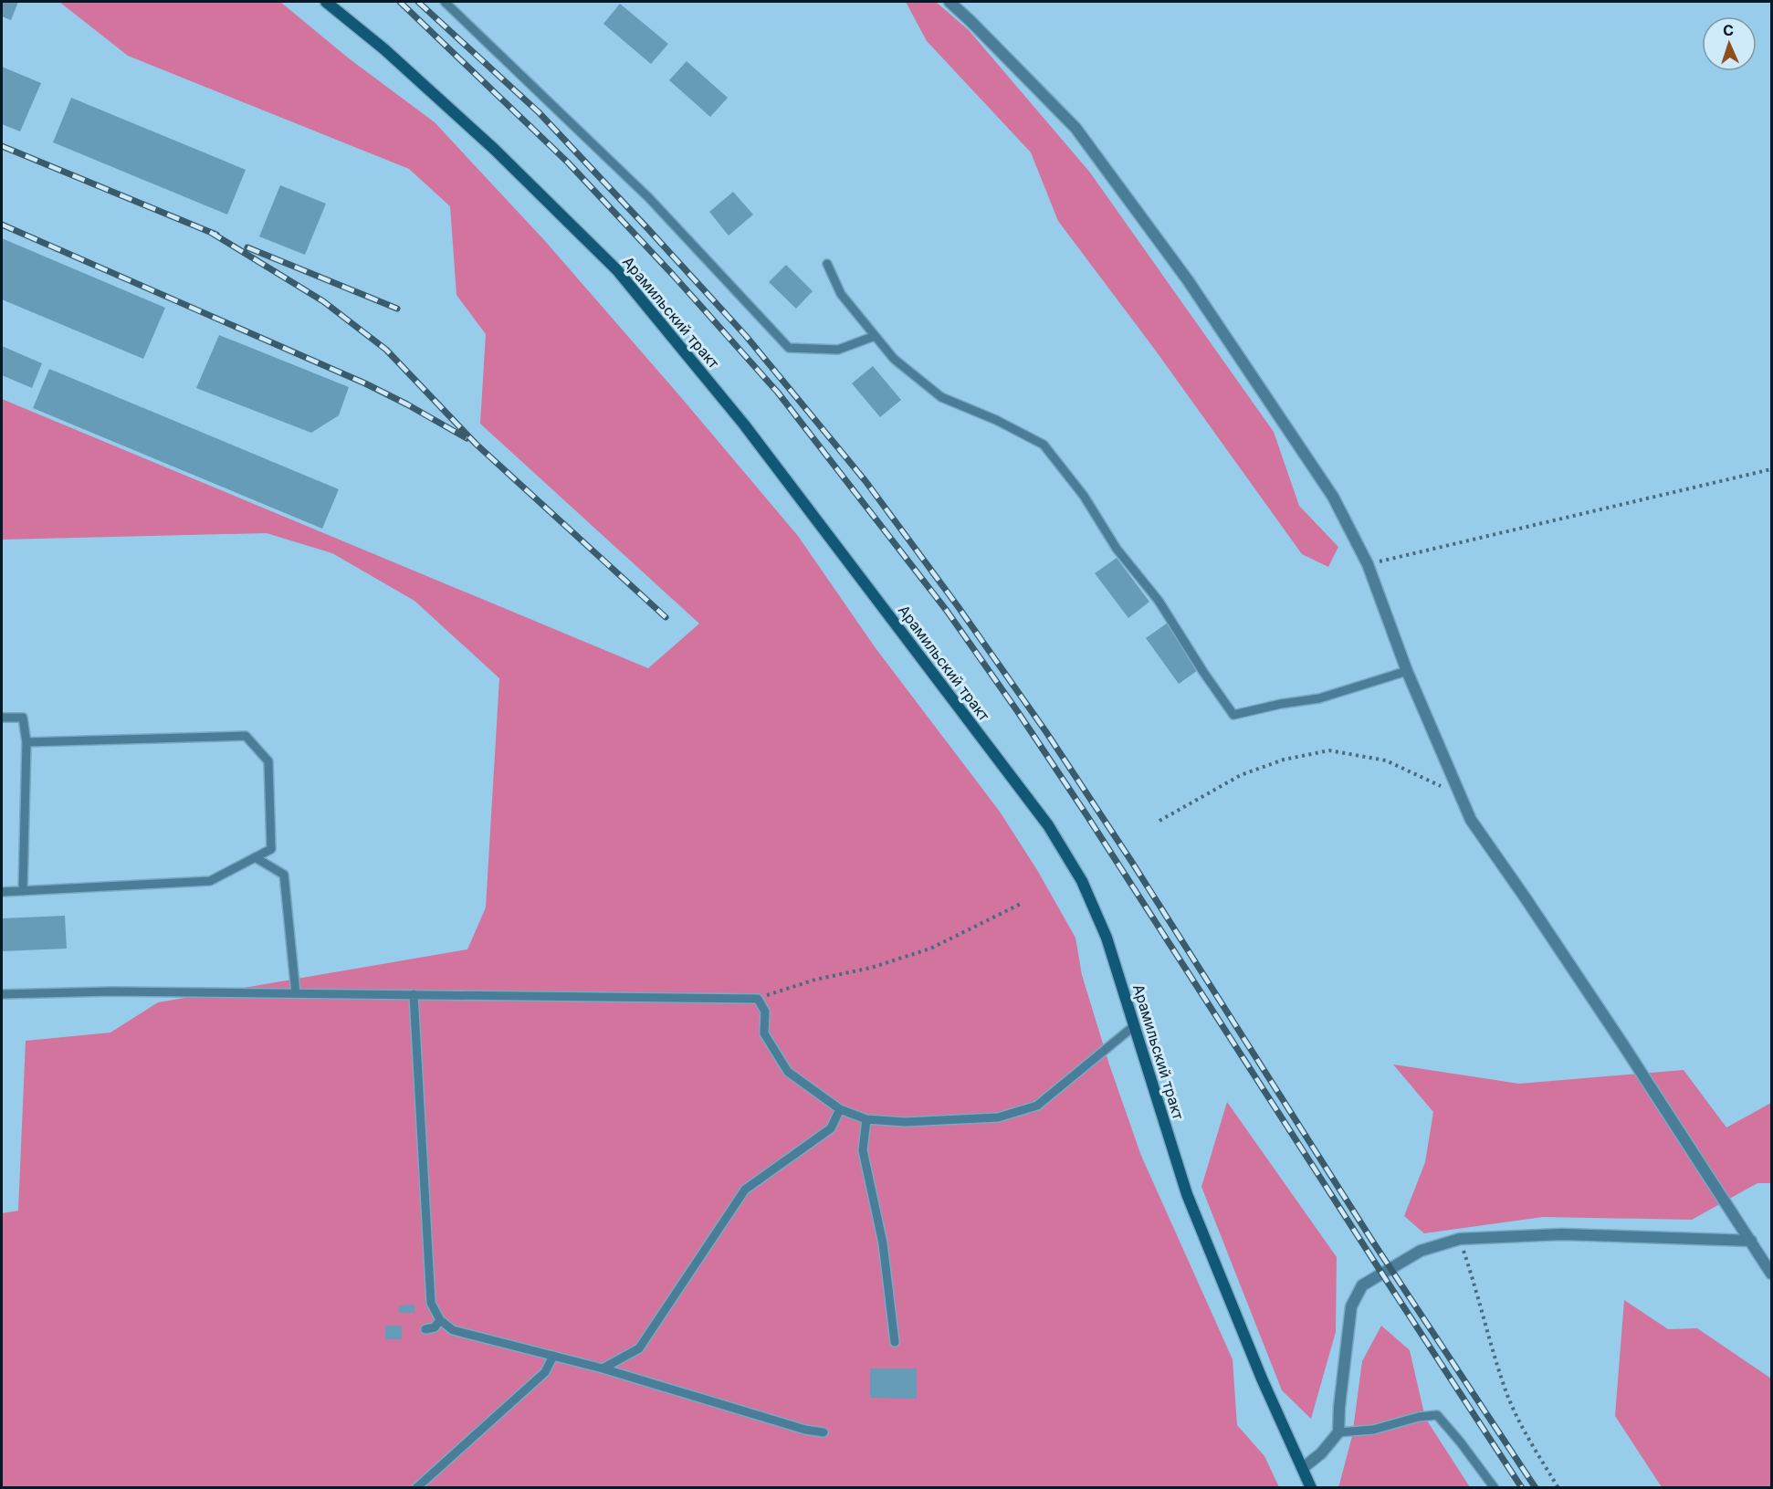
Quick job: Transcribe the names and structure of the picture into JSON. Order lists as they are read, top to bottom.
{
  "streets": {
    "main road": ["Арамильский тракт"]
  },
  "north": "top"
}
